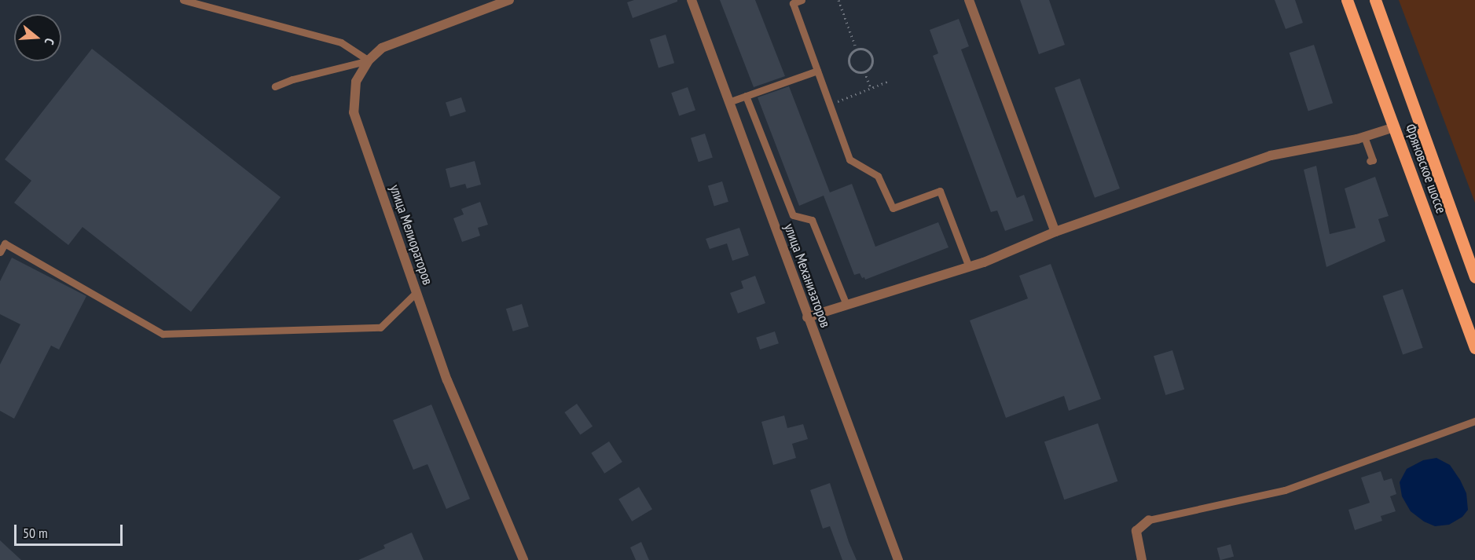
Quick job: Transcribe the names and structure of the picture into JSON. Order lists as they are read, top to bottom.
{
  "streets": {
    "main road": ["Фряновское шоссе"],
    "street": ["улица Мелиораторов", "улица Механизаторов"]
  },
  "scale_bar": "50 m",
  "north": "right"
}
